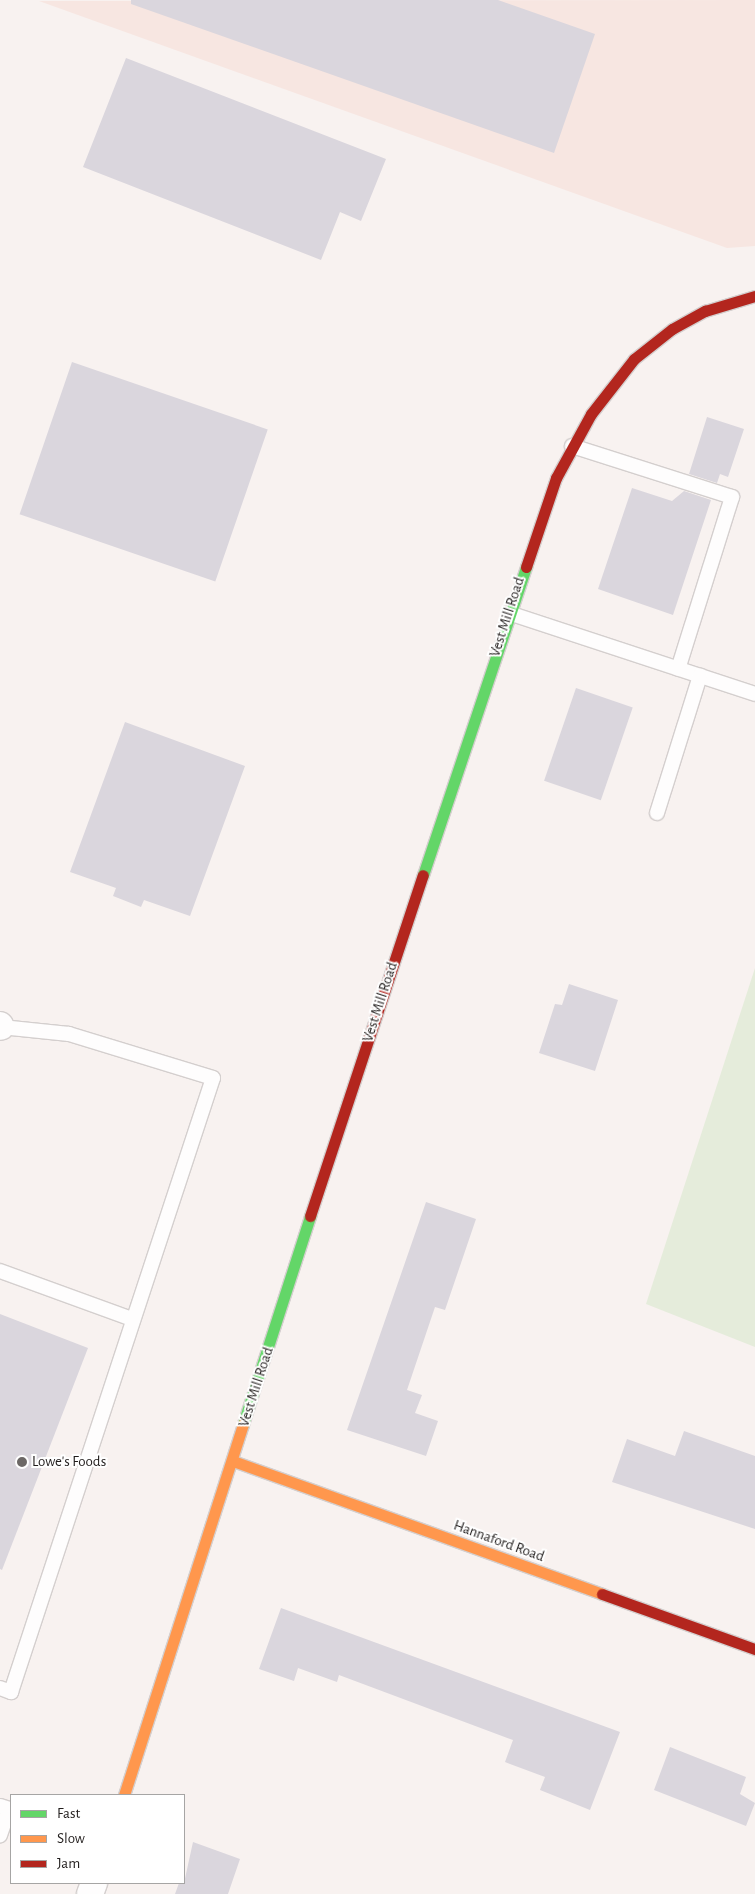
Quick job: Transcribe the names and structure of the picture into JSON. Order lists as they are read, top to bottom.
{
  "streets": {
    "street": ["Vest Mill Road", "Hannaford Road"]
  },
  "crossings": [
    ["Vest Mill Road", "Hannaford Road"]
  ],
  "places": ["Lowe's Foods"],
  "legend": ["Fast", "Slow", "Jam"]
}
